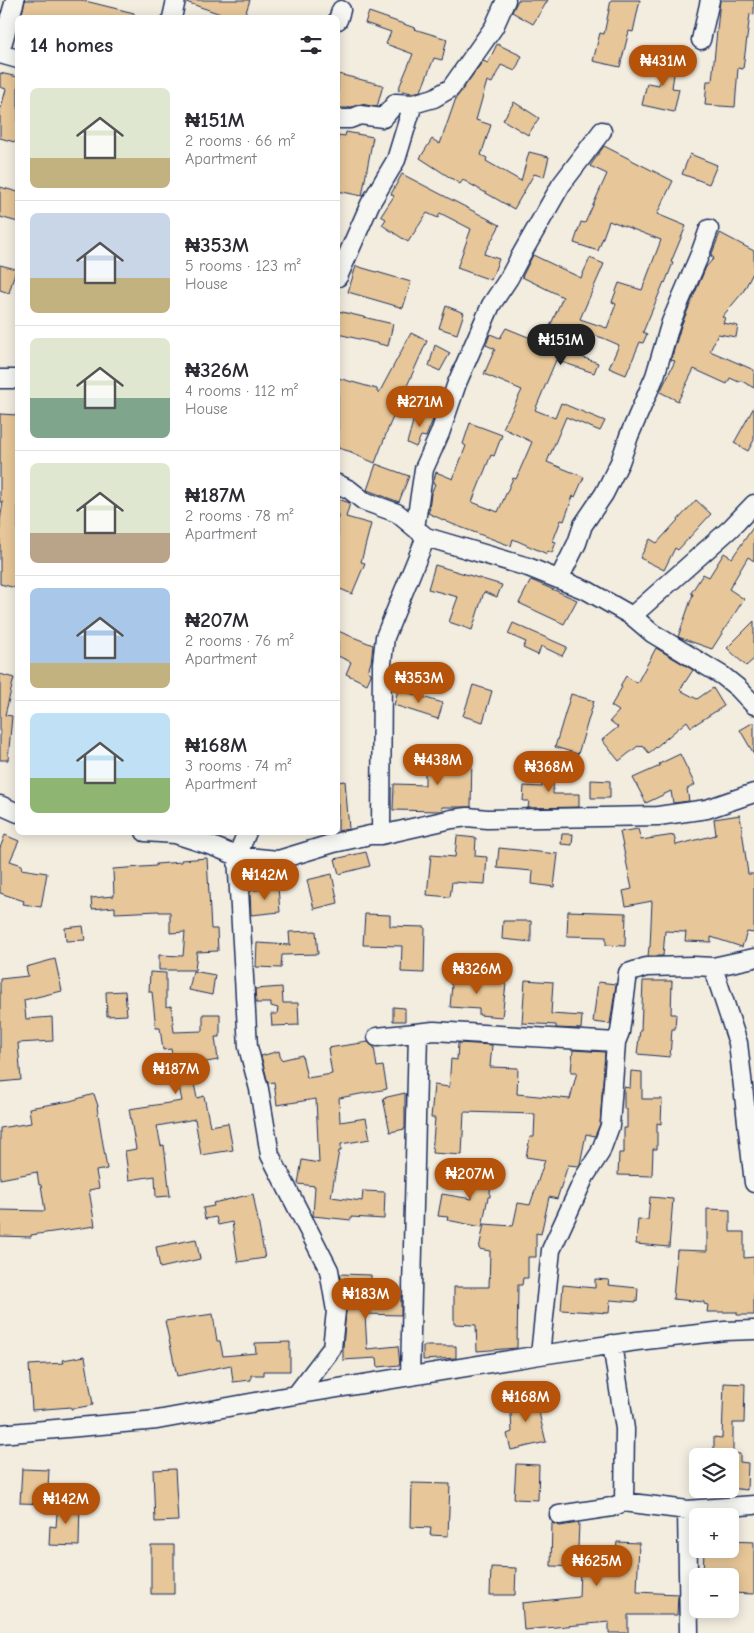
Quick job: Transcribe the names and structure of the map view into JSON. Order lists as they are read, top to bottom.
{
  "page": {
    "heading": "14 homes",
    "price": [
      "₦431M",
      "₦151M",
      "₦271M",
      "₦353M",
      "₦438M",
      "₦368M",
      "₦142M",
      "₦326M",
      "₦187M",
      "₦207M",
      "₦183M",
      "₦168M",
      "₦142M",
      "₦625M"
    ],
    "list": [
      {
        "name": "₦151M",
        "note": "2 rooms · 66 m² · Apartment"
      },
      {
        "name": "₦353M",
        "note": "5 rooms · 123 m² · House"
      },
      {
        "name": "₦326M",
        "note": "4 rooms · 112 m² · House"
      },
      {
        "name": "₦187M",
        "note": "2 rooms · 78 m² · Apartment"
      },
      {
        "name": "₦207M",
        "note": "2 rooms · 76 m² · Apartment"
      },
      {
        "name": "₦168M",
        "note": "3 rooms · 74 m² · Apartment"
      }
    ],
    "map_buttons": ["+", "−"]
  }
}
